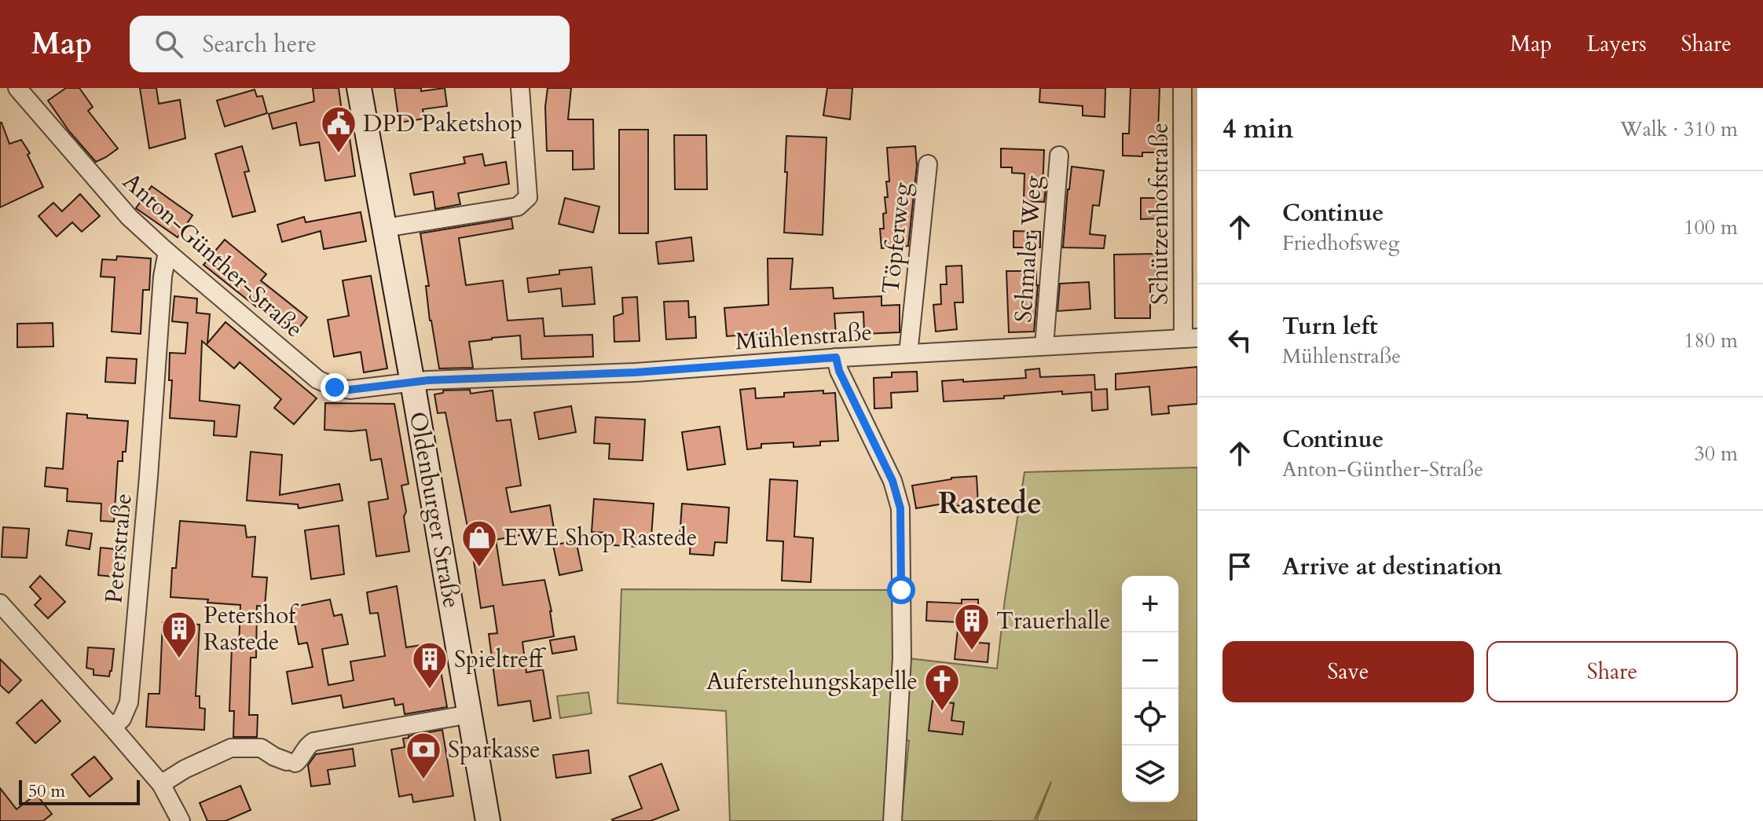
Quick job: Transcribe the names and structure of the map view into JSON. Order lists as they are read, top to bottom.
{
  "streets": {
    "street": [
      "Schützenhofstraße",
      "Töpferweg",
      "Schmaler Weg",
      "Anton-Günther-Straße",
      "Mühlenstraße",
      "Oldenburger Straße",
      "Peterstraße"
    ]
  },
  "crossings": [
    ["Schützenhofstraße", "Mühlenstraße"],
    ["Töpferweg", "Mühlenstraße"],
    ["Schmaler Weg", "Mühlenstraße"],
    ["Anton-Günther-Straße", "Mühlenstraße"],
    ["Anton-Günther-Straße", "Oldenburger Straße"],
    ["Anton-Günther-Straße", "Peterstraße"],
    ["Mühlenstraße", "Oldenburger Straße"]
  ],
  "districts": ["Rastede"],
  "places": {
    "public building": ["DPD Paketshop"],
    "shop": ["EWE Shop Rastede"],
    "building": ["Trauerhalle", "Petershof Rastede", "Spieltreff"],
    "church": ["Auferstehungskapelle"],
    "bank": ["Sparkasse"]
  },
  "scale_bar": "50 m",
  "page": {
    "header": "Map",
    "search": "Search here",
    "nav": ["Map", "Layers", "Share"],
    "heading": ["4 min", "Walk · 310 m"],
    "list": [
      ["Continue", "Friedhofsweg", "100 m"],
      ["Turn left", "Mühlenstraße", "180 m"],
      ["Continue", "Anton-Günther-Straße", "30 m"],
      "Arrive at destination"
    ],
    "map_buttons": ["+", "−"],
    "buttons": ["Save", "Share"],
    "scale": "50 m"
  }
}
